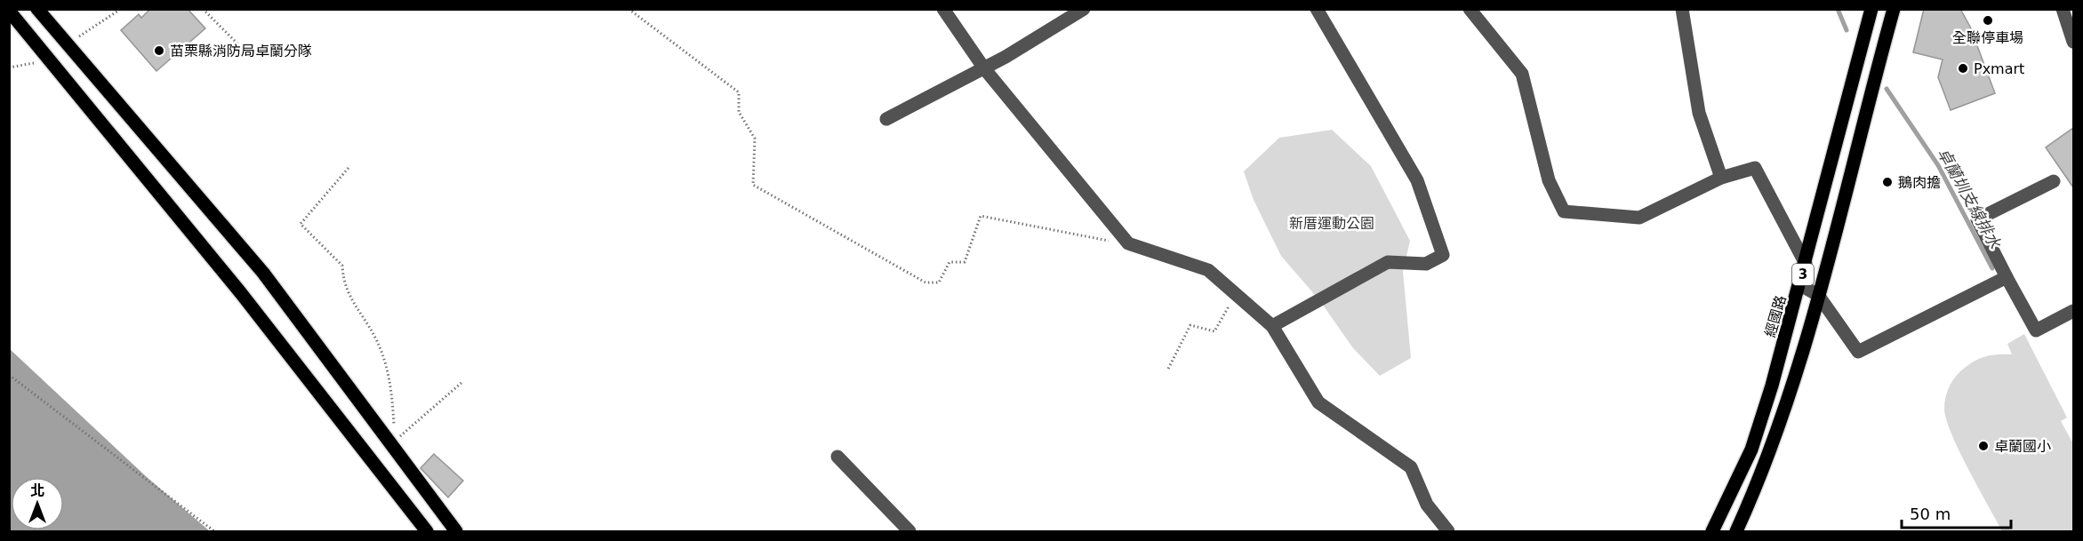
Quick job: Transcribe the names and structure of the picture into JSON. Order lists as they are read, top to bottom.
{
  "streets": {
    "main road": ["3", "經國路"]
  },
  "water": ["卓蘭圳支線排水"],
  "parks": ["新厝運動公園"],
  "places": [
    "全聯停車場",
    "苗栗縣消防局卓蘭分隊",
    "Pxmart",
    "鵝肉擔",
    "卓蘭國小"
  ],
  "scale_bar": "50 m",
  "north": "top"
}
